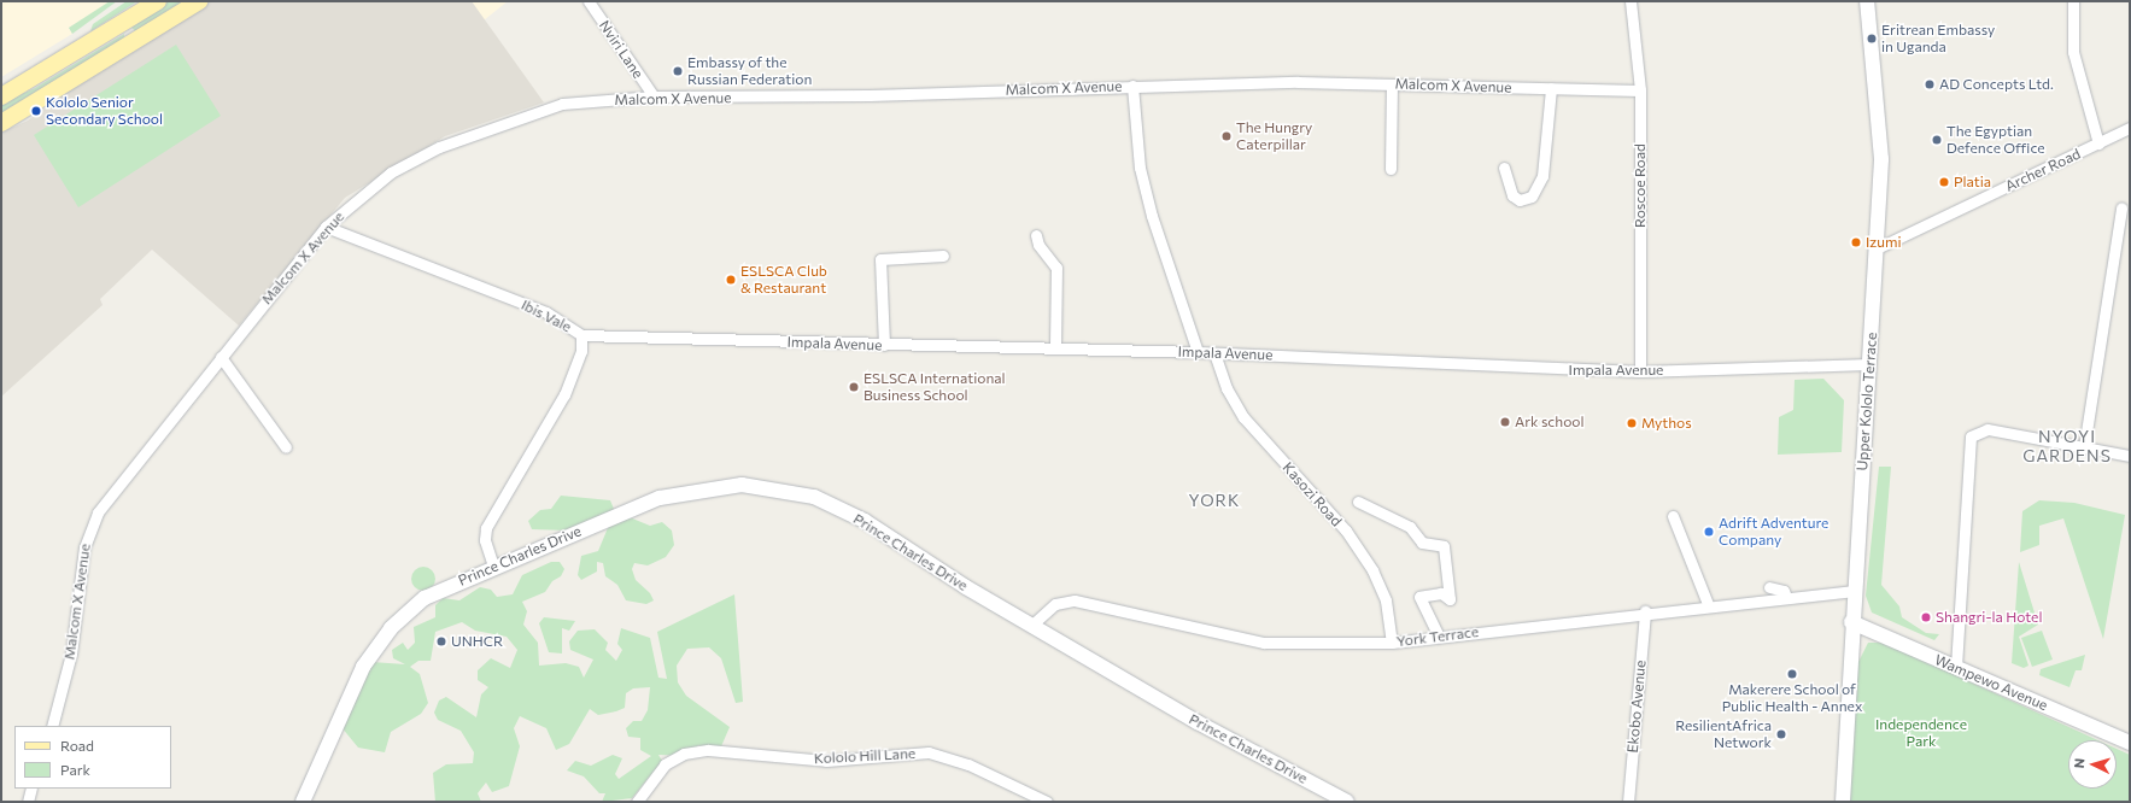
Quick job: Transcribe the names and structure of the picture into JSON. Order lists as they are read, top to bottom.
{
  "streets": {
    "street": [
      "Nviri Lane",
      "Malcom X Avenue",
      "Archer Road",
      "Roscoe Road",
      "Ibis Vale",
      "Impala Avenue",
      "Upper Kololo Terrace",
      "Kasozi Road",
      "Prince Charles Drive",
      "York Terrace",
      "Wampewo Avenue",
      "Ekobo Avenue",
      "Kololo Hill Lane"
    ]
  },
  "crossings": [
    ["Nviri Lane", "Malcom X Avenue"],
    ["Malcom X Avenue", "Roscoe Road"],
    ["Malcom X Avenue", "Ibis Vale"],
    ["Archer Road", "Upper Kololo Terrace"],
    ["Roscoe Road", "Impala Avenue"],
    ["Ibis Vale", "Impala Avenue"],
    ["Ibis Vale", "Prince Charles Drive"],
    ["Impala Avenue", "Upper Kololo Terrace"],
    ["Impala Avenue", "Kasozi Road"],
    ["Upper Kololo Terrace", "York Terrace"],
    ["Upper Kololo Terrace", "Wampewo Avenue"],
    ["Kasozi Road", "York Terrace"],
    ["Prince Charles Drive", "York Terrace"],
    ["York Terrace", "Ekobo Avenue"]
  ],
  "districts": ["NYOYI GARDENS", "YORK"],
  "parks": ["Independence Park"],
  "places": [
    "Eritrean Embassy in Uganda",
    "Embassy of the Russian Federation",
    "AD Concepts Ltd.",
    "Kololo Senior Secondary School",
    "The Hungry Caterpillar",
    "The Egyptian Defence Office",
    "Platia",
    "Izumi",
    "ESLSCA Club & Restaurant",
    "ESLSCA International Business School",
    "Ark school",
    "Mythos",
    "Adrift Adventure Company",
    "Shangri-la Hotel",
    "UNHCR",
    "Makerere School of Public Health - Annex",
    "ResilientAfrica Network"
  ],
  "legend": ["Road", "Park"],
  "north": "left"
}
